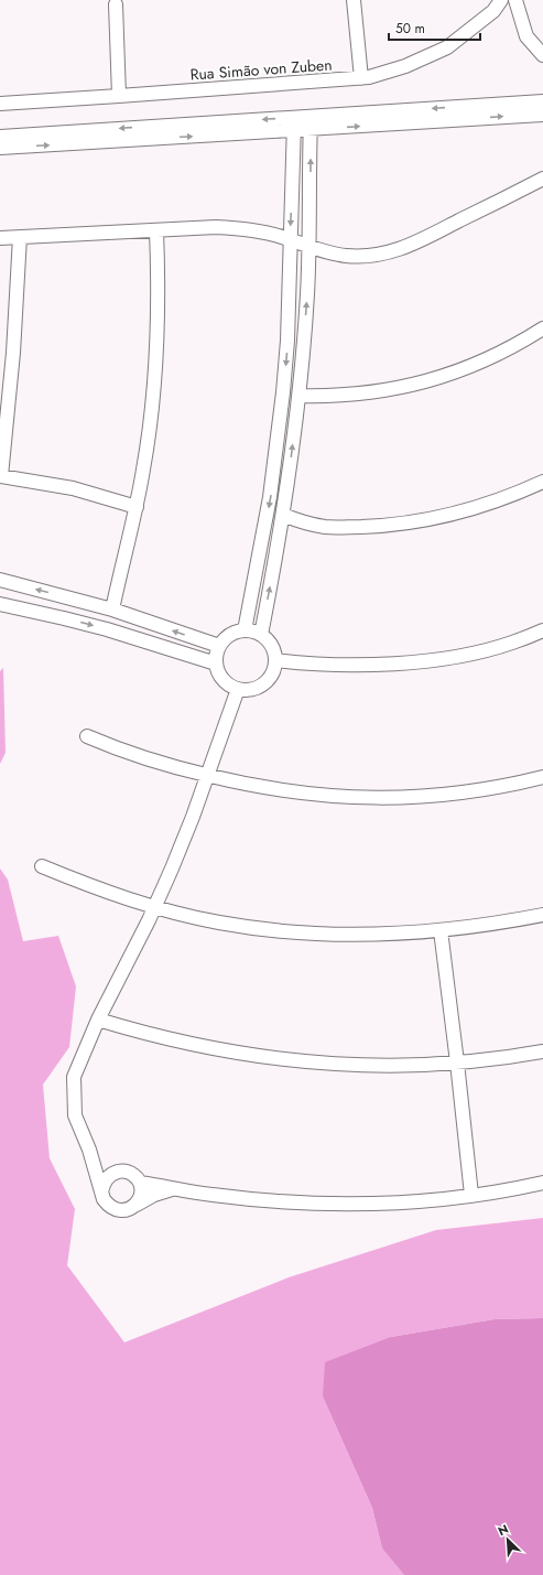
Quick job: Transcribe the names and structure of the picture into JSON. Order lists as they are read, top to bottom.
{
  "streets": {
    "street": ["Rua Simão von Zuben"]
  },
  "scale_bar": "50 m",
  "north": "top left"
}
